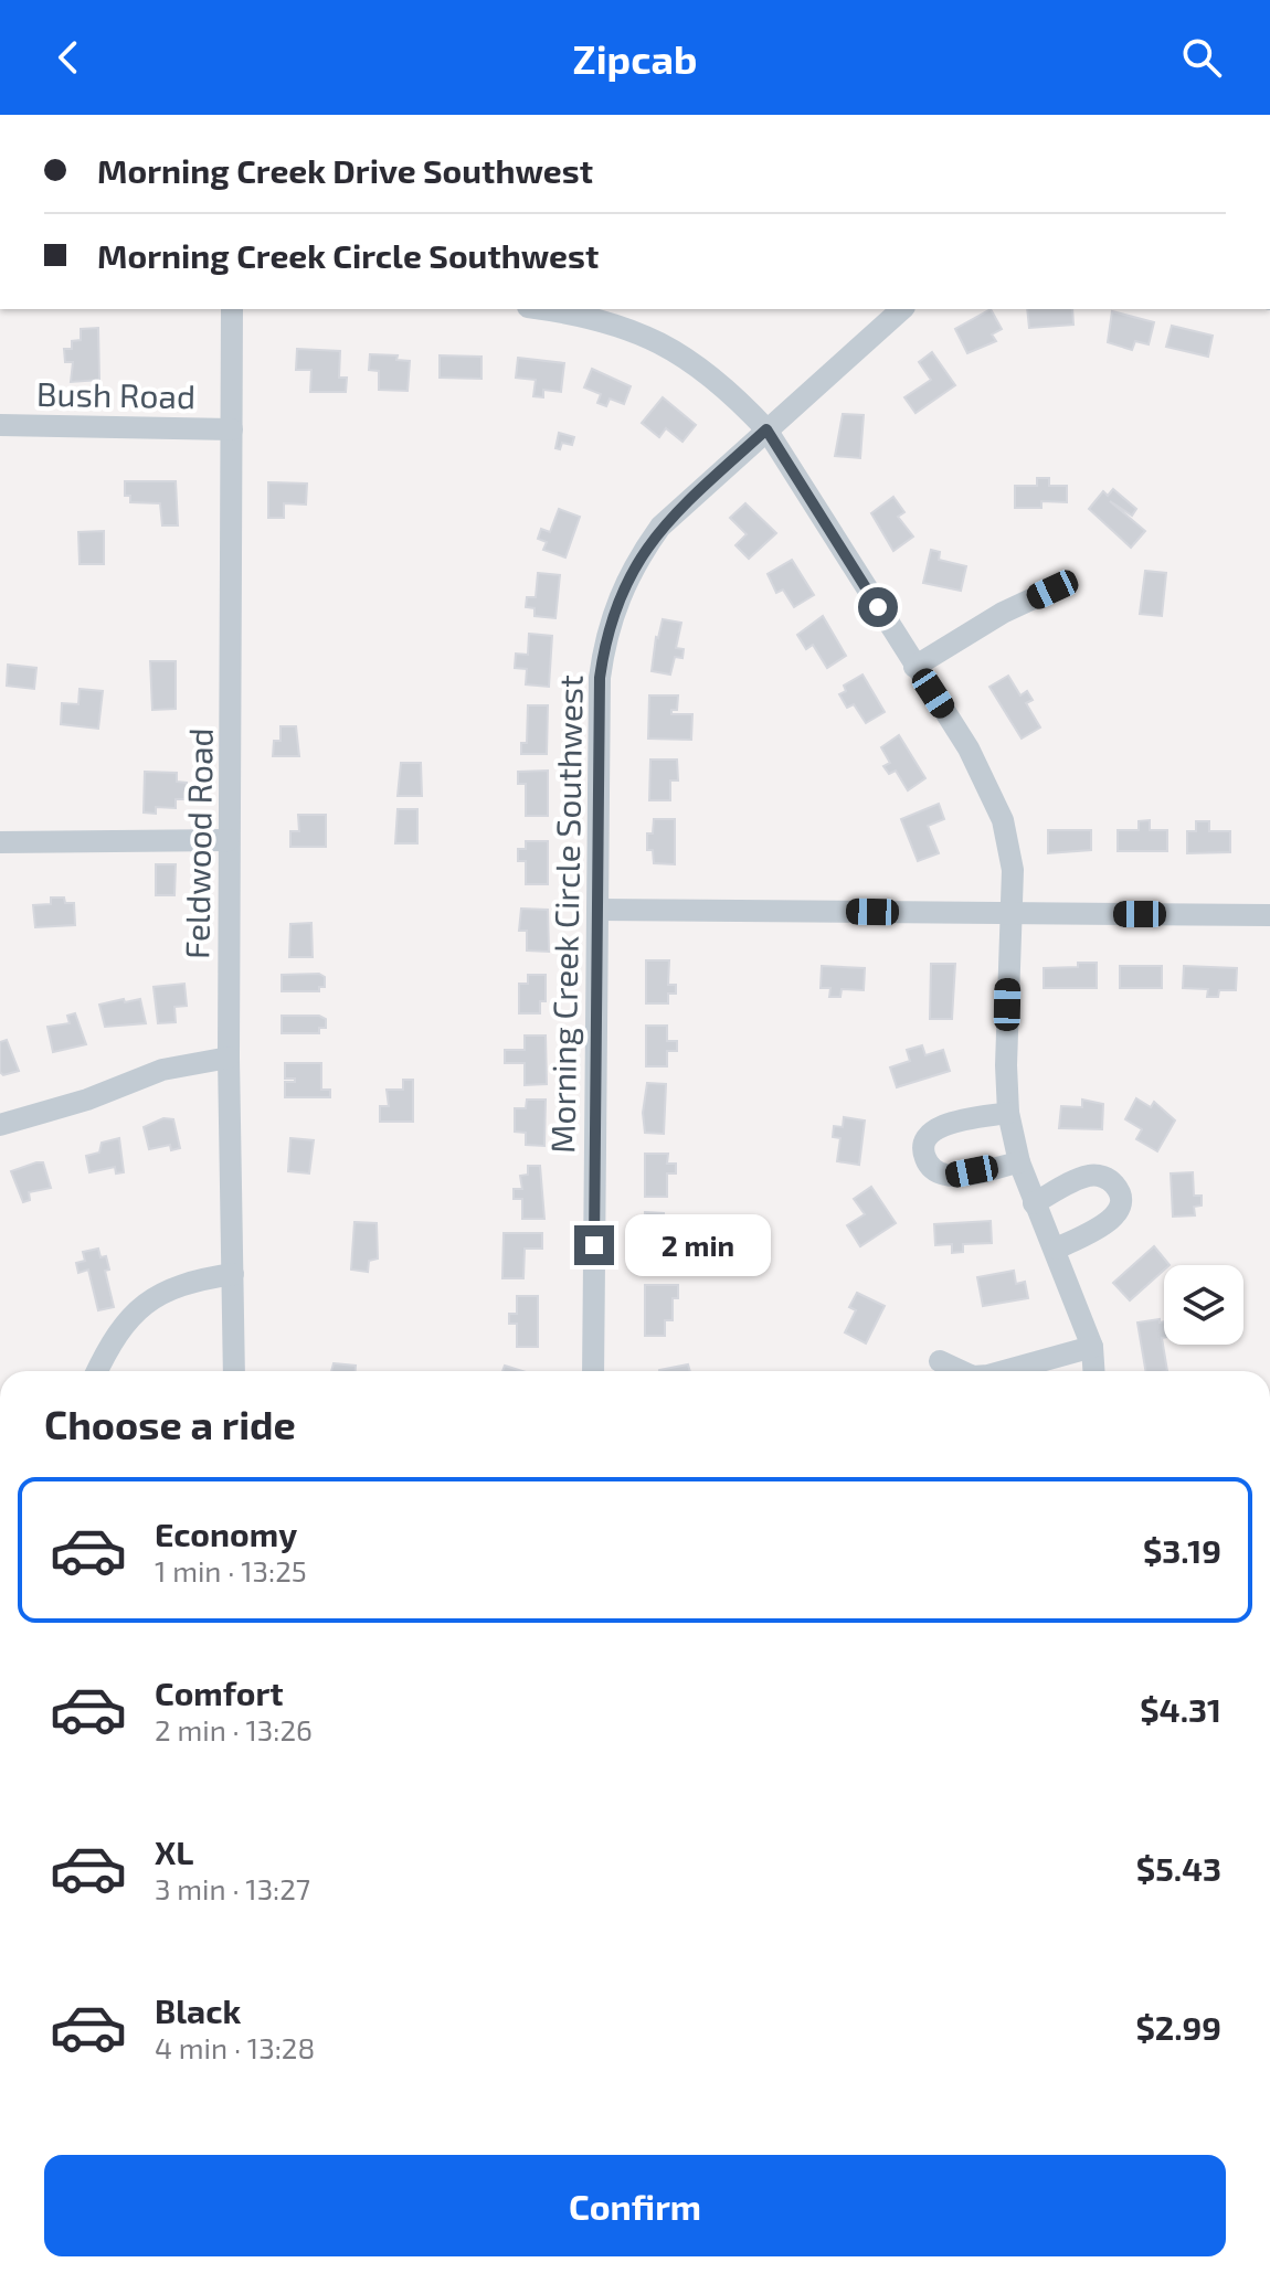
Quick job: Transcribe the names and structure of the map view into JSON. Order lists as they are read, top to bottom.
{
  "streets": {
    "street": ["Bush Road", "Feldwood Road", "Morning Creek Circle Southwest"]
  },
  "crossings": [
    ["Bush Road", "Feldwood Road"]
  ],
  "page": {
    "header": "Zipcab",
    "banner": ["Morning Creek Drive Southwest", "Morning Creek Circle Southwest"],
    "bubble": "2 min",
    "heading": "Choose a ride",
    "list": [
      {
        "name": "Economy",
        "note": "1 min · 13:25",
        "value": "$3.19"
      },
      {
        "name": "Comfort",
        "note": "2 min · 13:26",
        "value": "$4.31"
      },
      {
        "name": "XL",
        "note": "3 min · 13:27",
        "value": "$5.43"
      },
      {
        "name": "Black",
        "note": "4 min · 13:28",
        "value": "$2.99"
      }
    ],
    "buttons": "Confirm"
  }
}
